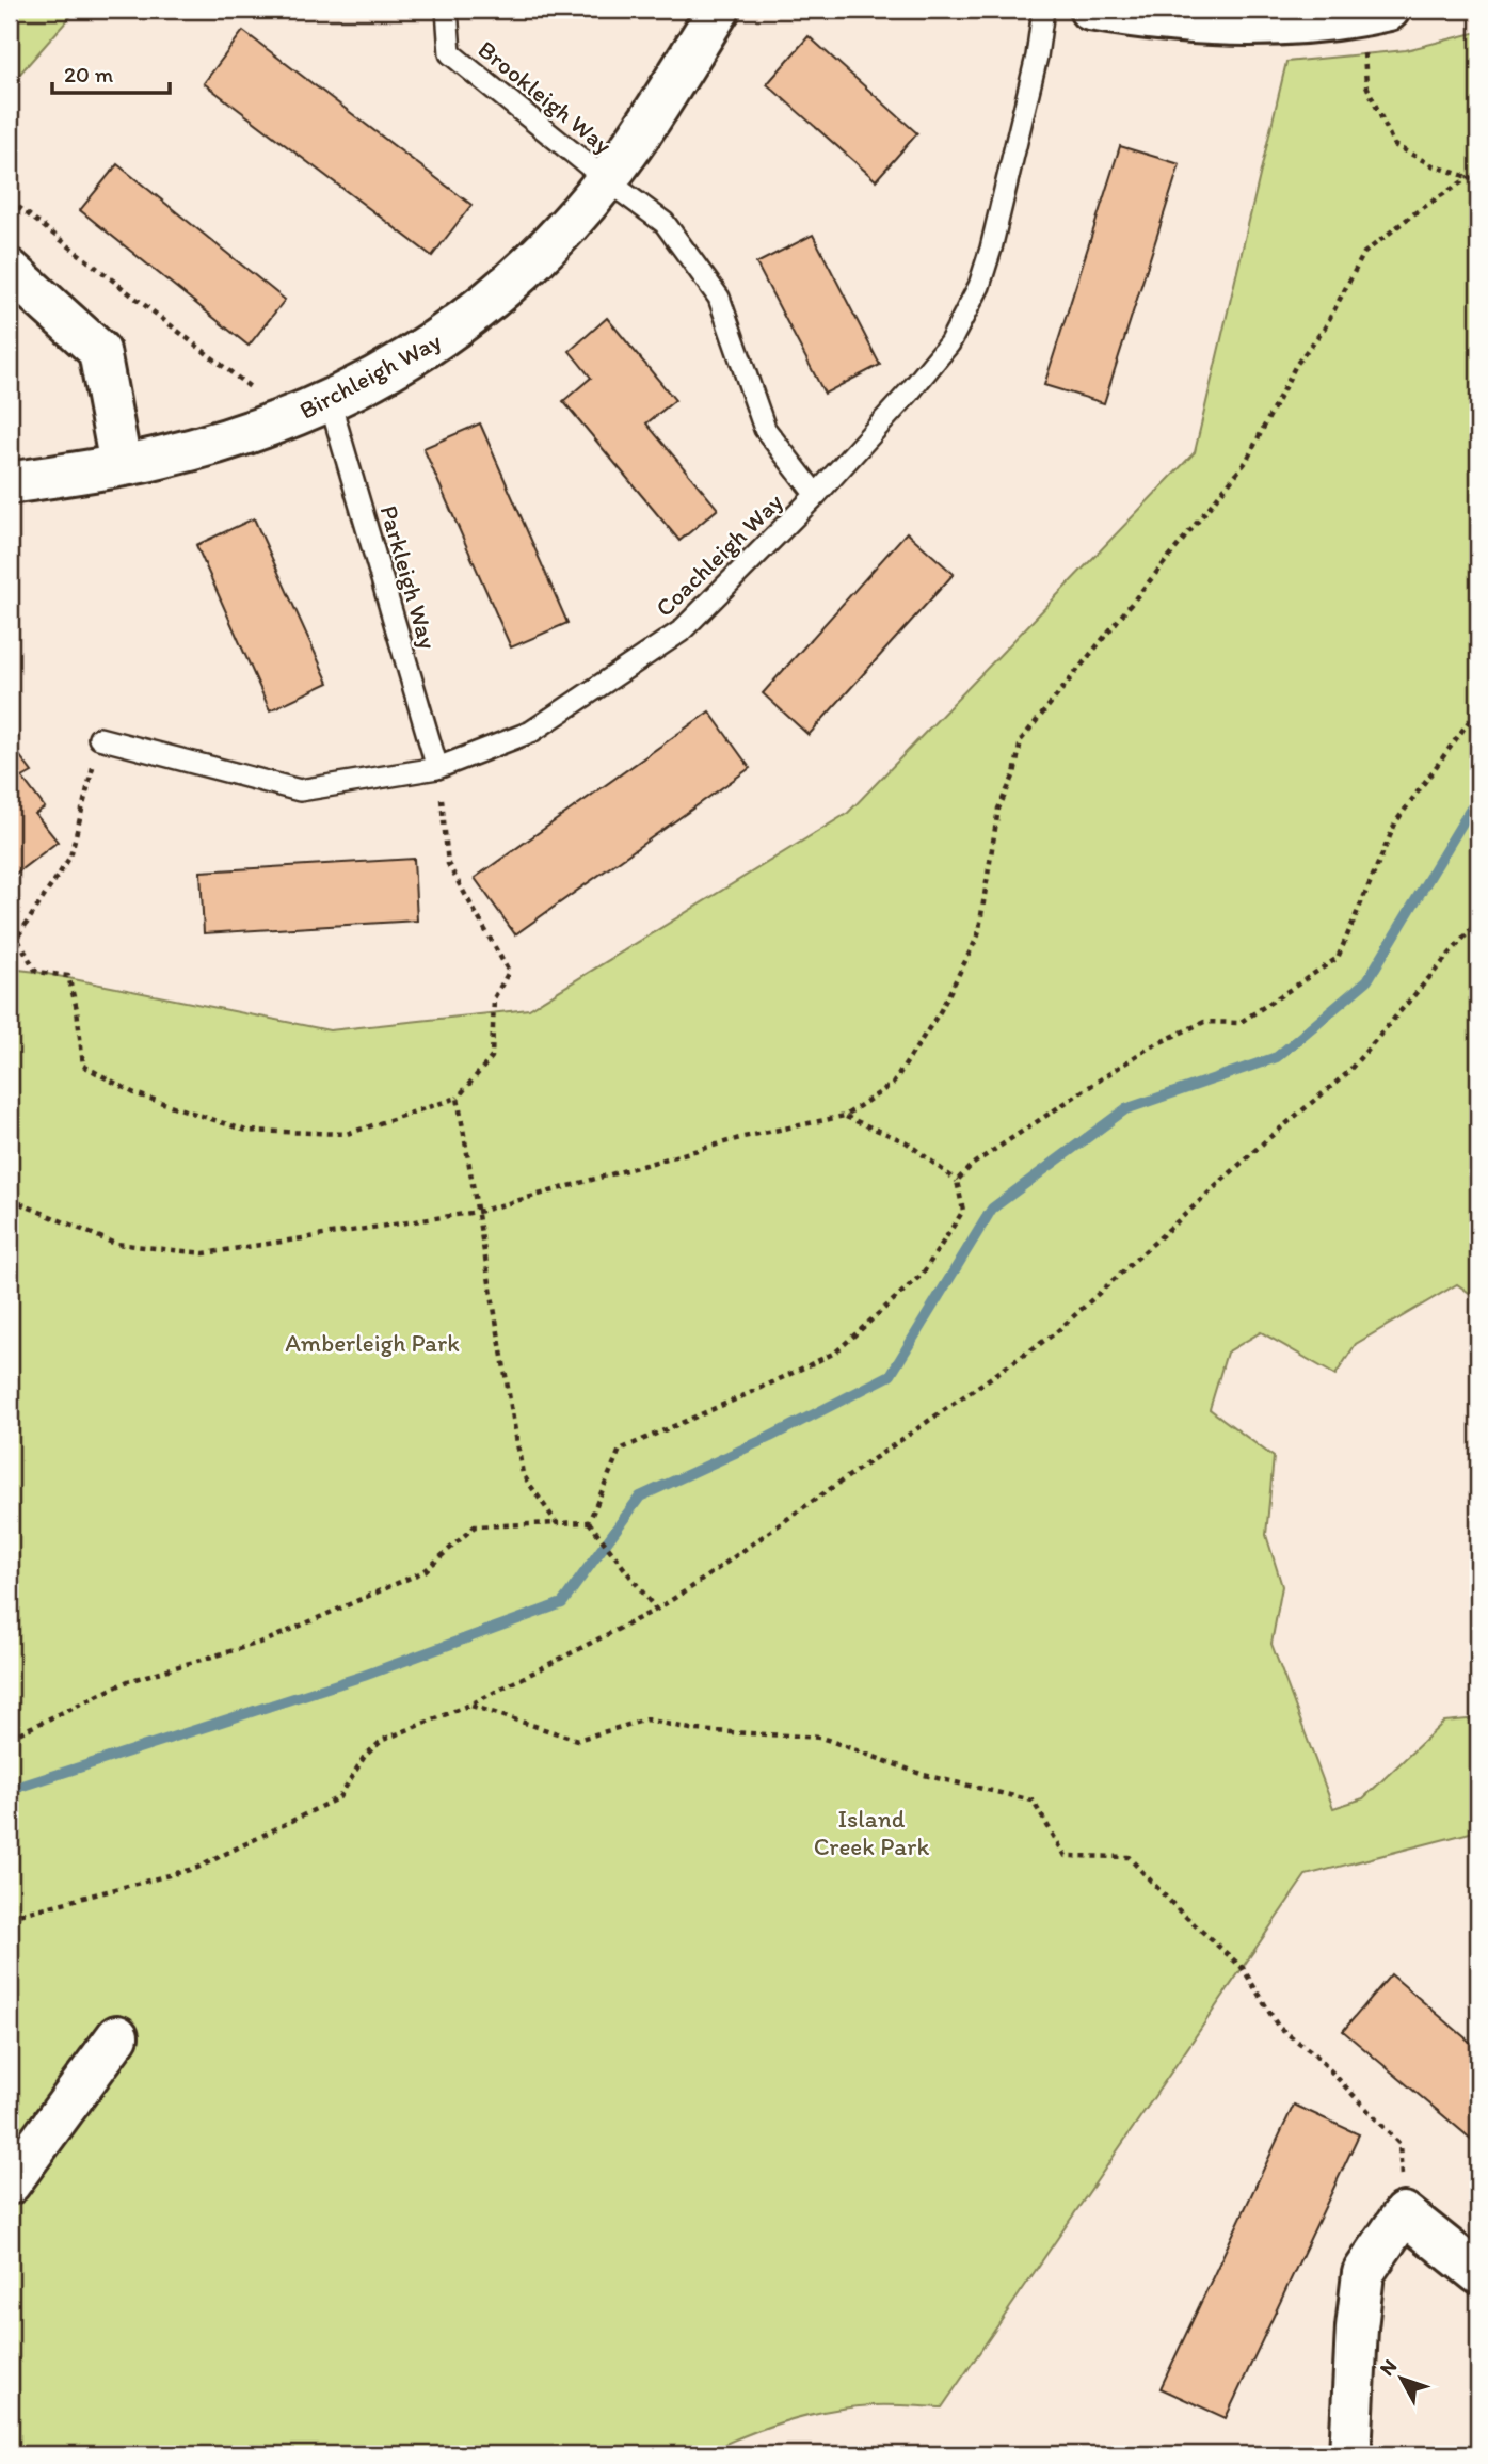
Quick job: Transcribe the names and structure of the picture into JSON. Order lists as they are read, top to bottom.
{
  "streets": {
    "street": ["Birchleigh Way"],
    "lane": ["Brookleigh Way", "Coachleigh Way", "Parkleigh Way"]
  },
  "crossings": [
    ["Brookleigh Way", "Birchleigh Way"],
    ["Brookleigh Way", "Coachleigh Way"],
    ["Birchleigh Way", "Parkleigh Way"],
    ["Coachleigh Way", "Parkleigh Way"]
  ],
  "parks": ["Amberleigh Park", "Island Creek Park"],
  "scale_bar": "20 m",
  "north": "top left"
}
